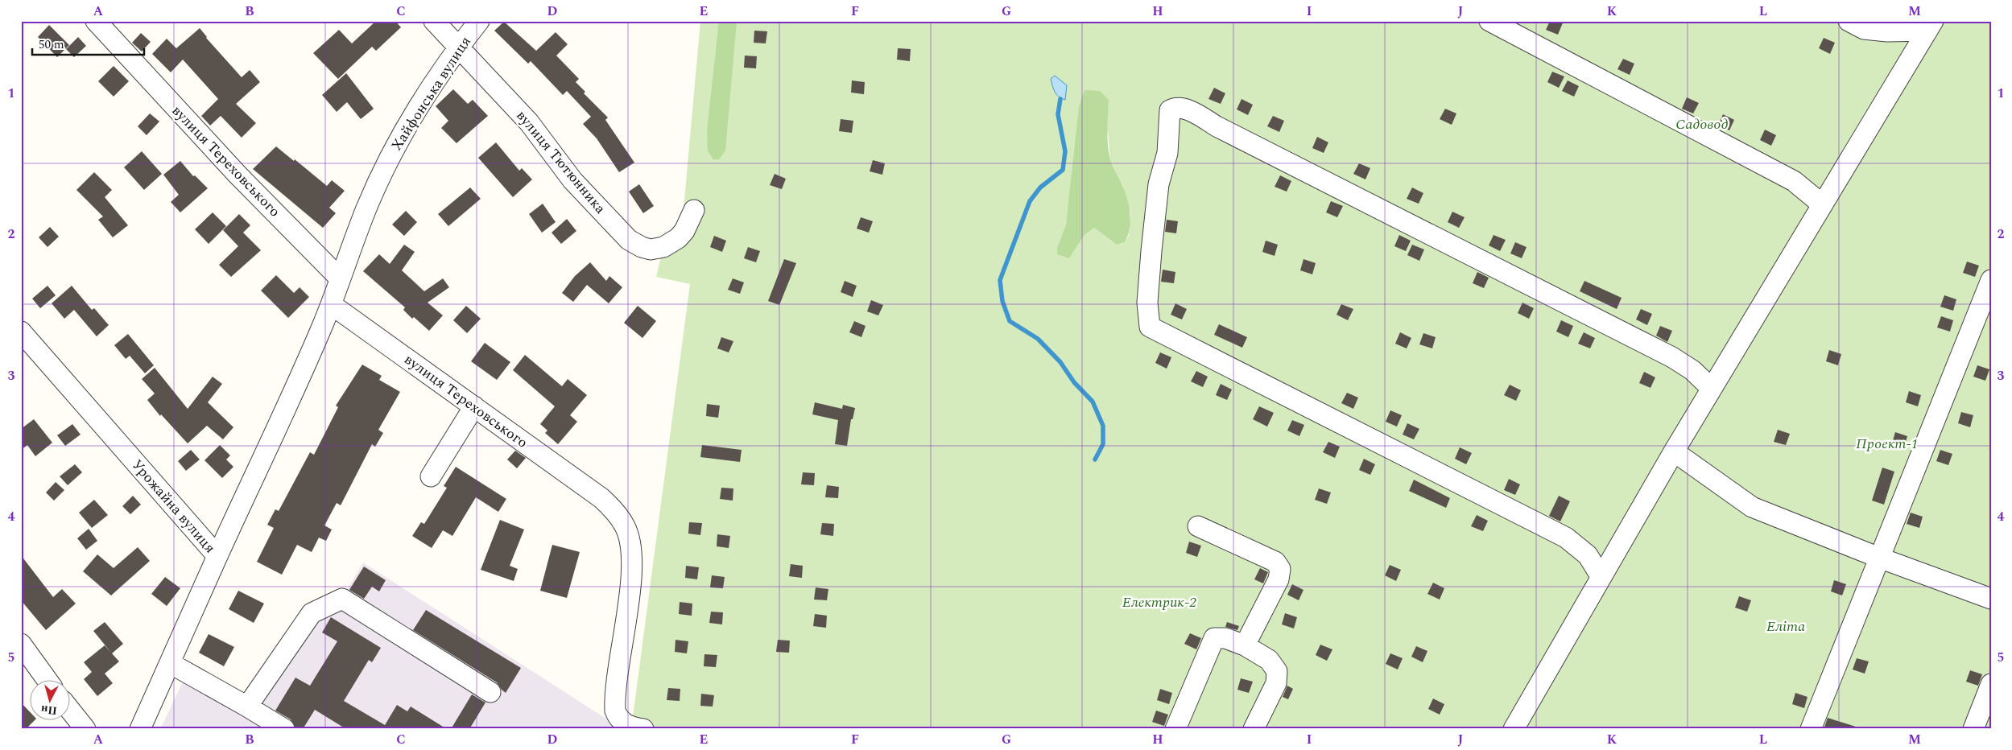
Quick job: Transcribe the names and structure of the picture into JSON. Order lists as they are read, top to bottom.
{
  "streets": {
    "street": [
      "Хайфонська вулиця",
      "вулиця Тереховського",
      "вулиця Тютюнника",
      "Урожайна вулиця"
    ]
  },
  "crossings": [
    ["Хайфонська вулиця", "вулиця Тереховського"],
    ["Хайфонська вулиця", "вулиця Тютюнника"]
  ],
  "parks": [
    "Садовод",
    "Проект-1",
    "Електрик-2",
    "Еліта"
  ],
  "scale_bar": "50 m",
  "north": "bottom",
  "grid": {
    "columns": [
      "A",
      "B",
      "C",
      "D",
      "E",
      "F",
      "G",
      "H",
      "I",
      "J",
      "K",
      "L",
      "M"
    ],
    "rows": [
      "1",
      "2",
      "3",
      "4",
      "5"
    ]
  }
}
